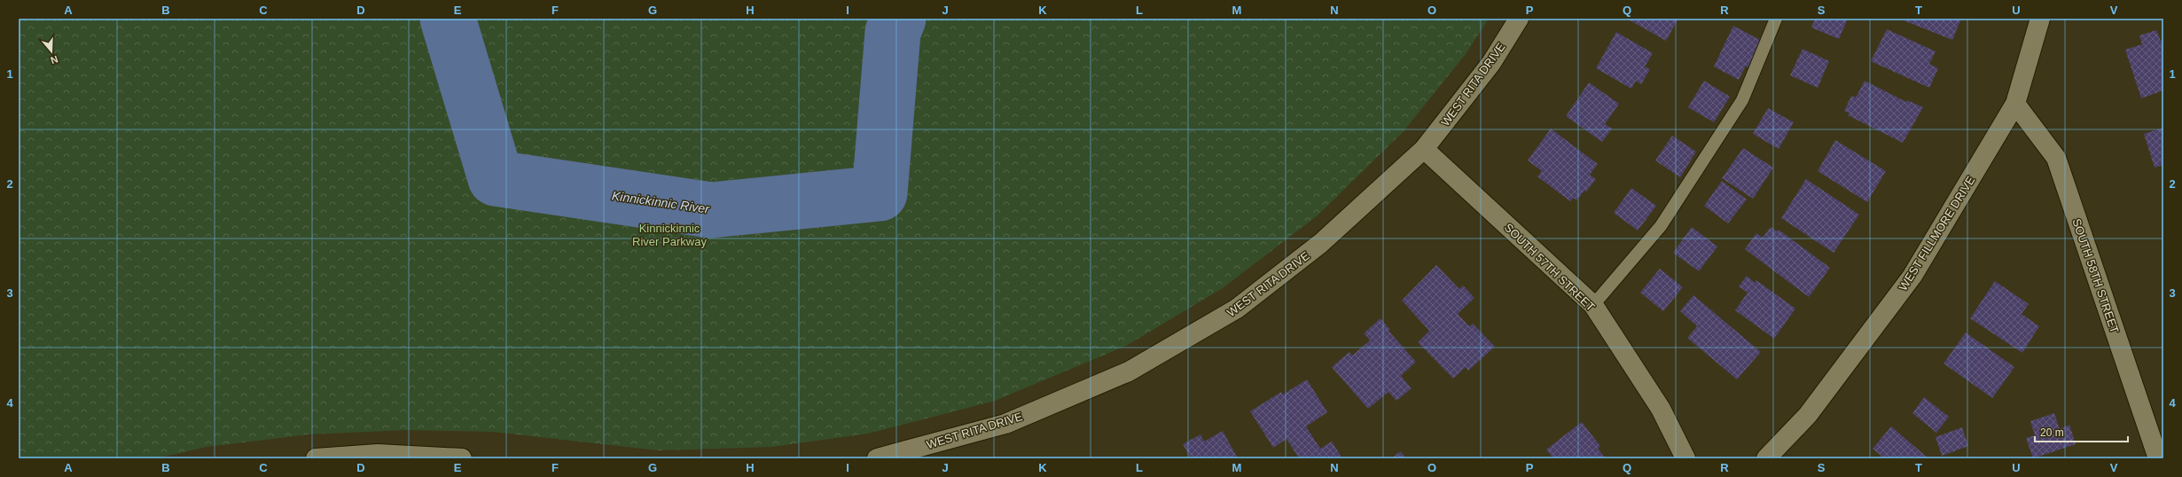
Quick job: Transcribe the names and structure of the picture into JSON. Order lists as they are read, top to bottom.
{
  "streets": {
    "street": [
      "WEST RITA DRIVE",
      "WEST FILLMORE DRIVE",
      "SOUTH 57TH STREET",
      "SOUTH 58TH STREET"
    ]
  },
  "crossings": [
    ["WEST RITA DRIVE", "SOUTH 57TH STREET"],
    ["WEST FILLMORE DRIVE", "SOUTH 58TH STREET"]
  ],
  "water": ["Kinnickinnic River"],
  "parks": ["Kinnickinnic River Parkway"],
  "scale_bar": "20 m",
  "north": "bottom",
  "grid": {
    "columns": [
      "A",
      "B",
      "C",
      "D",
      "E",
      "F",
      "G",
      "H",
      "I",
      "J",
      "K",
      "L",
      "M",
      "N",
      "O",
      "P",
      "Q",
      "R",
      "S",
      "T",
      "U",
      "V"
    ],
    "rows": [
      "1",
      "2",
      "3",
      "4"
    ]
  }
}
